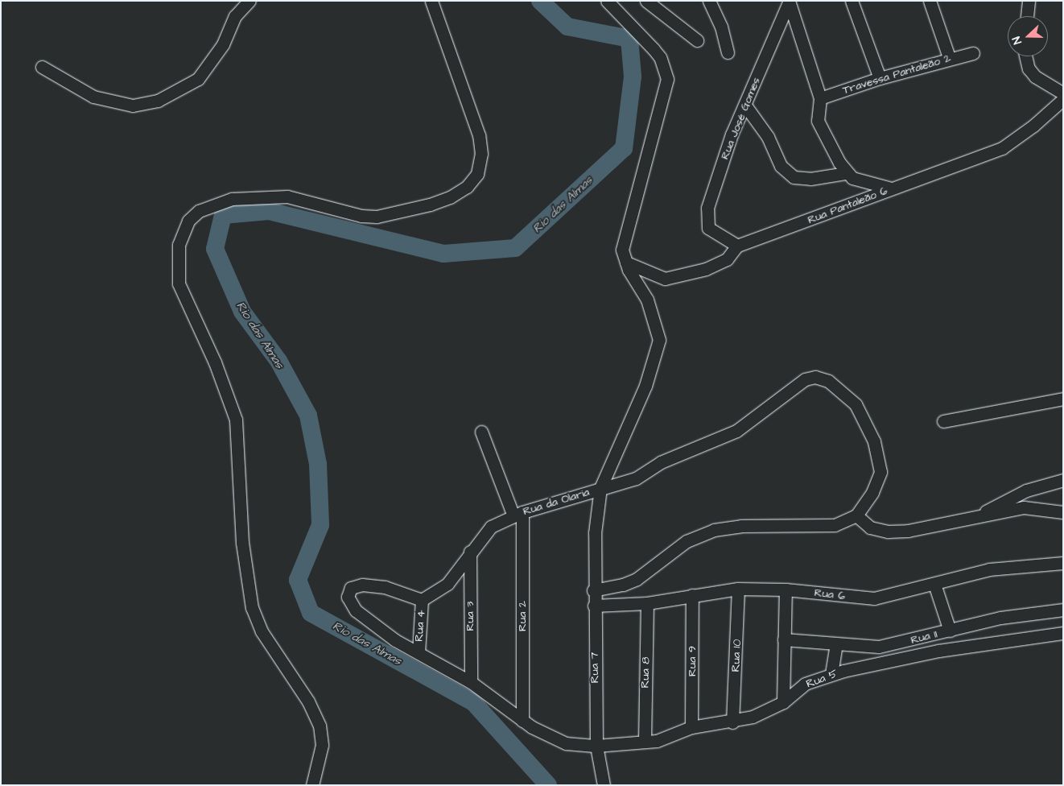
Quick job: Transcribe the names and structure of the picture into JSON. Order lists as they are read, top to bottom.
{
  "streets": {
    "street": [
      "Travessa Pantaleão 2",
      "Rua José Gomes",
      "Rua Pantaleão 6",
      "Rua da Olaria",
      "Rua 6",
      "Rua 3",
      "Rua 2",
      "Rua 4",
      "Rua 11",
      "Rua 10",
      "Rua 9",
      "Rua 7",
      "Rua 8",
      "Rua 5"
    ]
  },
  "crossings": [
    ["Rua José Gomes", "Rua Pantaleão 6"],
    ["Rua Pantaleão 6", "Rua 7"],
    ["Rua da Olaria", "Rua 3"],
    ["Rua da Olaria", "Rua 2"],
    ["Rua da Olaria", "Rua 4"],
    ["Rua da Olaria", "Rua 7"],
    ["Rua 6", "Rua 10"],
    ["Rua 6", "Rua 9"],
    ["Rua 6", "Rua 7"],
    ["Rua 6", "Rua 8"],
    ["Rua 2", "Rua 5"],
    ["Rua 10", "Rua 5"],
    ["Rua 9", "Rua 5"],
    ["Rua 7", "Rua 5"],
    ["Rua 8", "Rua 5"]
  ],
  "water": ["Rio das Almas"],
  "north": "left"
}
